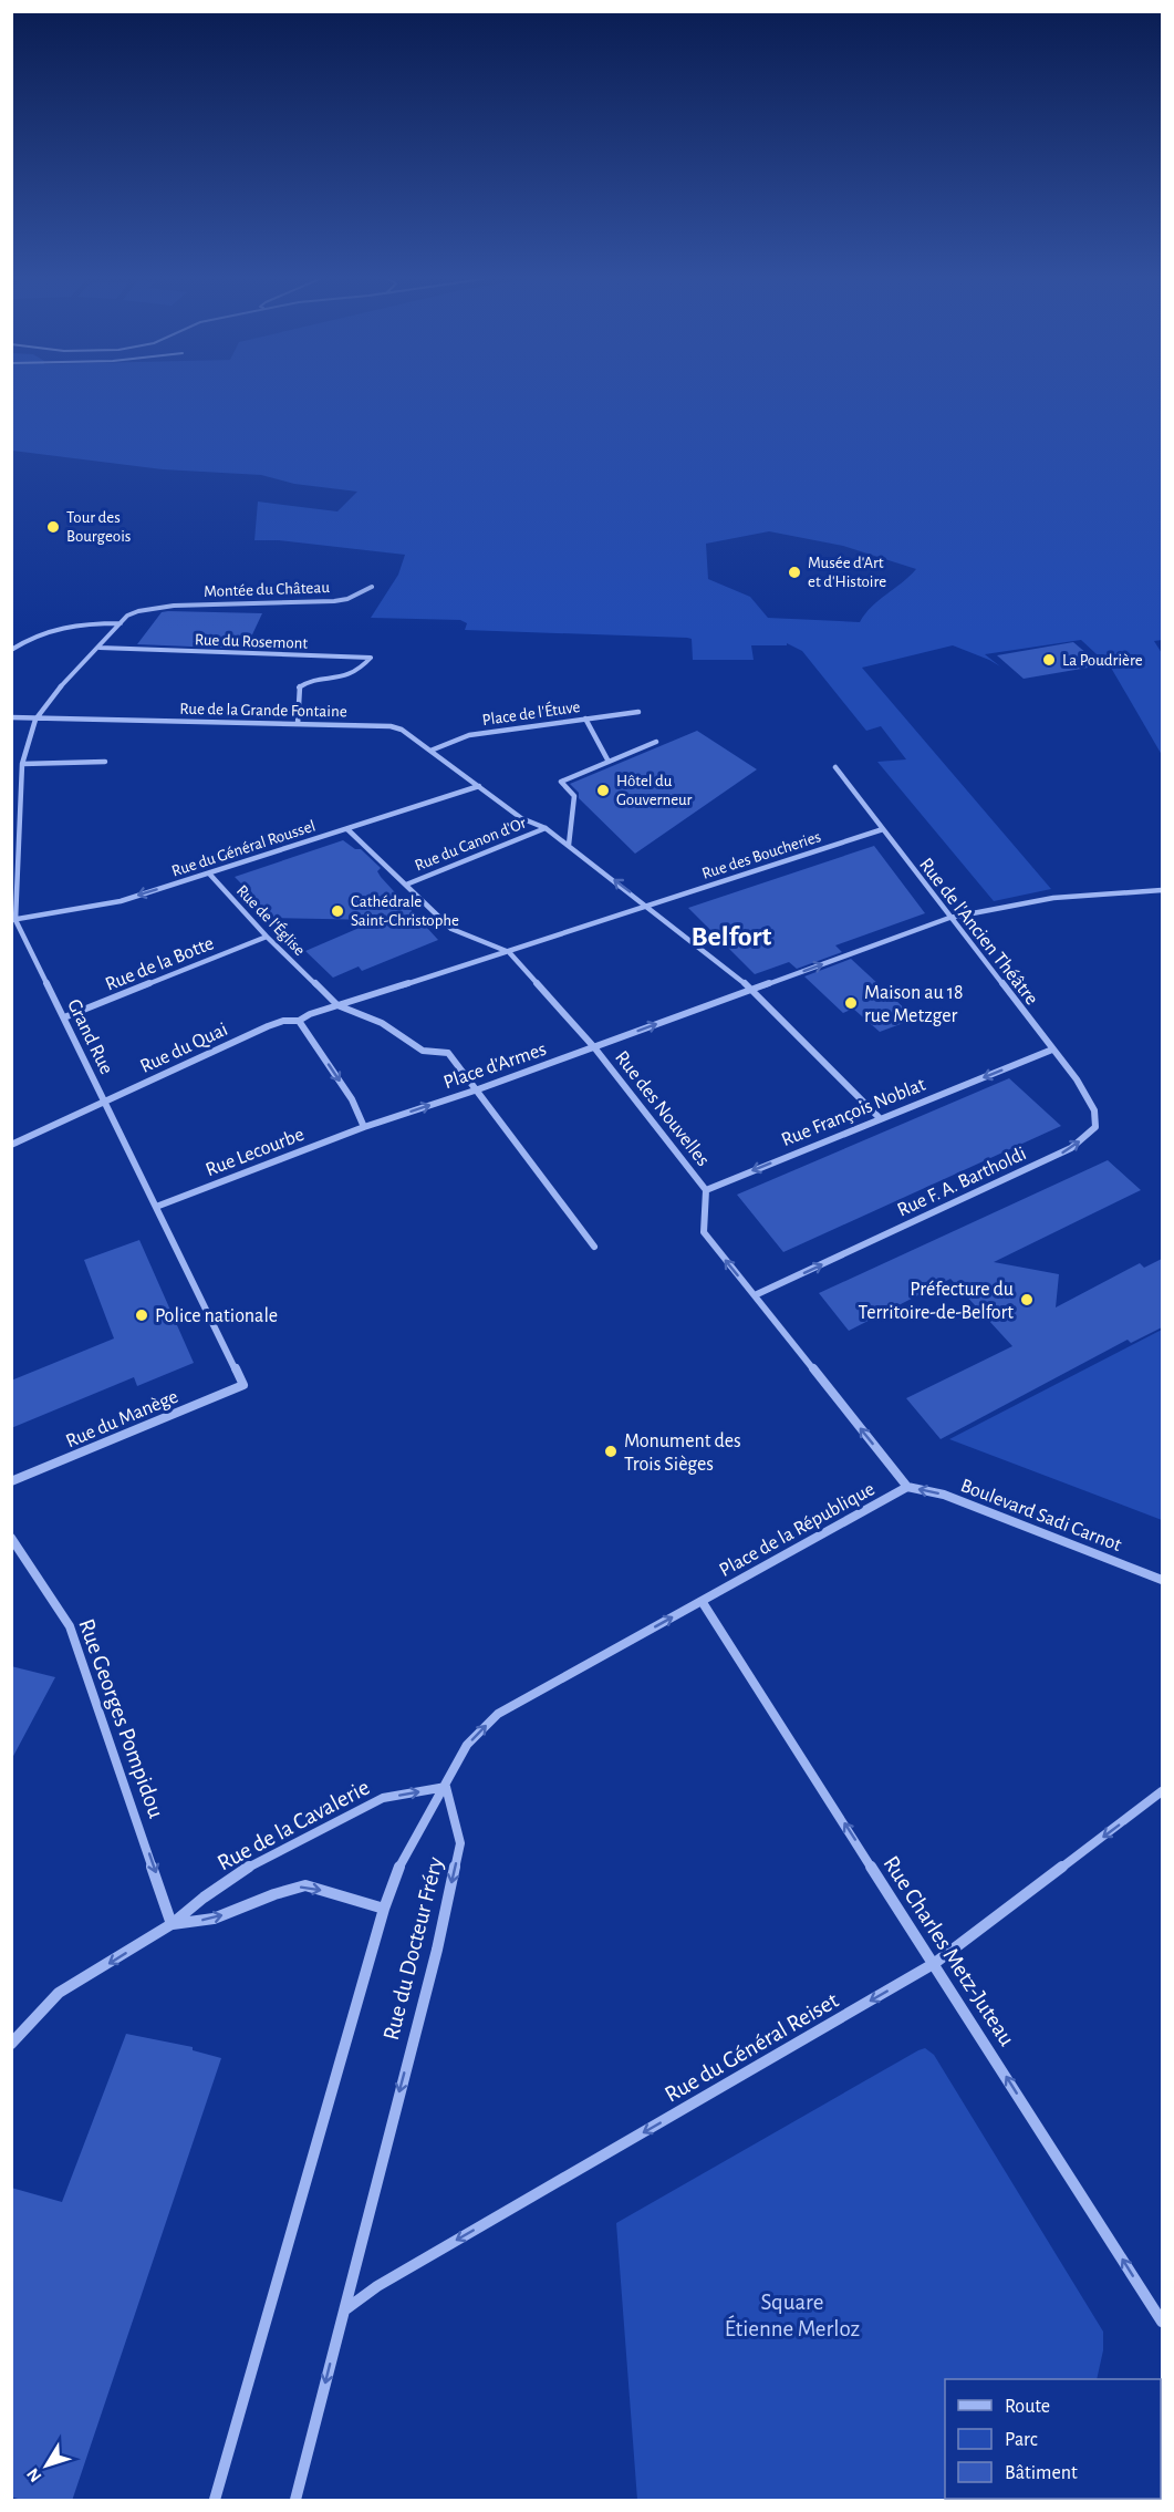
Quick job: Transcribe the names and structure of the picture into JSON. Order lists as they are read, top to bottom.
{
  "streets": {
    "street": [
      "Montée du Château",
      "Rue du Rosemont",
      "Rue de la Grande Fontaine",
      "Place de l'Étuve",
      "Rue du Canon d'Or",
      "Rue du Général Roussel",
      "Rue des Boucheries",
      "Rue de l'Église",
      "Rue de l'Ancien Théâtre",
      "Rue de la Botte",
      "Grand Rue",
      "Rue du Quai",
      "Place d'Armes",
      "Rue des Nouvelles",
      "Rue François Noblat",
      "Rue Lecourbe",
      "Rue F. A. Bartholdi",
      "Rue du Manège",
      "Boulevard Sadi Carnot",
      "Place de la République",
      "Rue Georges Pompidou",
      "Rue de la Cavalerie",
      "Rue du Docteur Fréry",
      "Rue Charles Metz-Juteau",
      "Rue du Général Reiset"
    ]
  },
  "crossings": [
    ["Montée du Château", "Grand Rue"],
    ["Rue du Rosemont", "Rue de la Grande Fontaine"],
    ["Rue du Rosemont", "Grand Rue"],
    ["Rue de la Grande Fontaine", "Place de l'Étuve"],
    ["Rue de la Grande Fontaine", "Rue du Canon d'Or"],
    ["Rue de la Grande Fontaine", "Rue du Général Roussel"],
    ["Rue de la Grande Fontaine", "Rue des Boucheries"],
    ["Rue de la Grande Fontaine", "Grand Rue"],
    ["Rue de la Grande Fontaine", "Place d'Armes"],
    ["Rue de la Grande Fontaine", "Rue François Noblat"],
    ["Rue du Général Roussel", "Rue de l'Église"],
    ["Rue du Général Roussel", "Grand Rue"],
    ["Rue des Boucheries", "Rue de l'Ancien Théâtre"],
    ["Rue des Boucheries", "Rue du Quai"],
    ["Rue des Boucheries", "Rue des Nouvelles"],
    ["Rue de l'Église", "Rue de la Botte"],
    ["Rue de l'Église", "Rue du Quai"],
    ["Rue de l'Ancien Théâtre", "Place d'Armes"],
    ["Rue de l'Ancien Théâtre", "Rue François Noblat"],
    ["Rue de l'Ancien Théâtre", "Rue F. A. Bartholdi"],
    ["Rue de la Botte", "Grand Rue"],
    ["Grand Rue", "Rue du Quai"],
    ["Grand Rue", "Rue Lecourbe"],
    ["Grand Rue", "Rue du Manège"],
    ["Rue du Quai", "Rue des Nouvelles"],
    ["Place d'Armes", "Rue des Nouvelles"],
    ["Place d'Armes", "Rue Lecourbe"],
    ["Rue des Nouvelles", "Rue François Noblat"],
    ["Rue des Nouvelles", "Place de la République"],
    ["Rue François Noblat", "Rue F. A. Bartholdi"],
    ["Rue François Noblat", "Place de la République"],
    ["Rue F. A. Bartholdi", "Place de la République"],
    ["Boulevard Sadi Carnot", "Place de la République"],
    ["Place de la République", "Rue de la Cavalerie"],
    ["Place de la République", "Rue du Docteur Fréry"],
    ["Place de la République", "Rue Charles Metz-Juteau"],
    ["Rue Georges Pompidou", "Rue de la Cavalerie"],
    ["Rue de la Cavalerie", "Rue du Docteur Fréry"],
    ["Rue du Docteur Fréry", "Rue du Général Reiset"],
    ["Rue Charles Metz-Juteau", "Rue du Général Reiset"]
  ],
  "one_way": [
    "Rue du Général Roussel",
    "Place d'Armes",
    "Rue François Noblat",
    "Rue F. A. Bartholdi",
    "Boulevard Sadi Carnot",
    "Rue Georges Pompidou",
    "Rue du Docteur Fréry",
    "Rue Charles Metz-Juteau",
    "Rue du Général Reiset"
  ],
  "districts": ["Belfort"],
  "parks": ["Square Étienne Merloz"],
  "places": [
    "Tour des Bourgeois",
    "Musée d'Art et d'Histoire",
    "La Poudrière",
    "Hôtel du Gouverneur",
    "Cathédrale Saint-Christophe",
    "Maison au 18 rue Metzger",
    "Préfecture du Territoire-de-Belfort",
    "Police nationale",
    "Monument des Trois Sièges"
  ],
  "legend": ["Route", "Parc", "Bâtiment"],
  "north": "bottom left"
}
